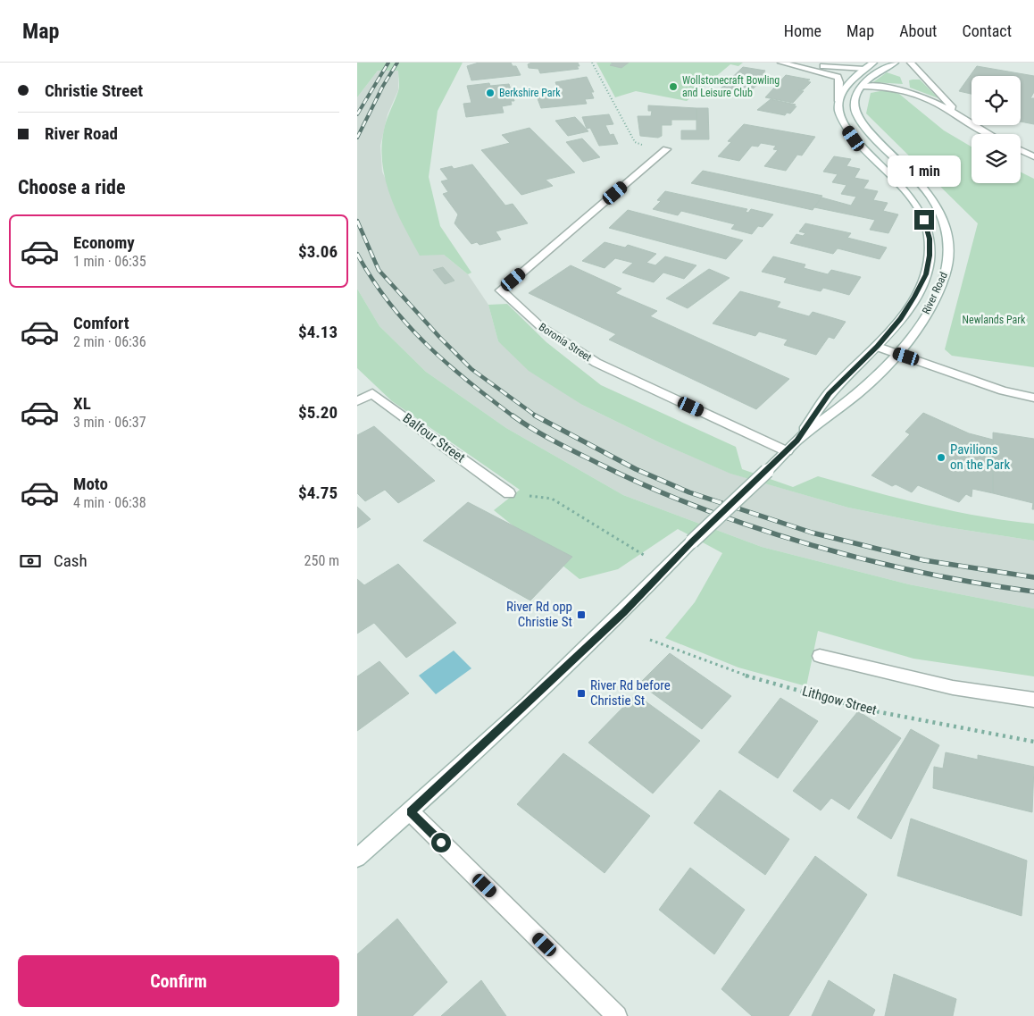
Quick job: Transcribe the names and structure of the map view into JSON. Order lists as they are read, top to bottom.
{
  "streets": {
    "main road": ["River Road", "Boronia Street", "Balfour Street"],
    "path": ["Lithgow Street"]
  },
  "crossings": [
    ["River Road", "Boronia Street"]
  ],
  "parks": ["Newlands Park"],
  "places": {
    "other": ["Wollstonecraft Bowling and Leisure Club", "Berkshire Park", "Pavilions on the Park"],
    "transit": ["River Rd opp Christie St", "River Rd before Christie St"]
  },
  "page": {
    "header": "Map",
    "nav": [
      "Home",
      "Map",
      "About",
      "Contact"
    ],
    "banner": ["Christie Street", "River Road"],
    "bubble": "1 min",
    "heading": "Choose a ride",
    "list": [
      {
        "name": "Economy",
        "note": "1 min · 06:35",
        "value": "$3.06"
      },
      {
        "name": "Comfort",
        "note": "2 min · 06:36",
        "value": "$4.13"
      },
      {
        "name": "XL",
        "note": "3 min · 06:37",
        "value": "$5.20"
      },
      {
        "name": "Moto",
        "note": "4 min · 06:38",
        "value": "$4.75"
      }
    ],
    "pay": ["Cash", "250 m"],
    "buttons": "Confirm"
  }
}
